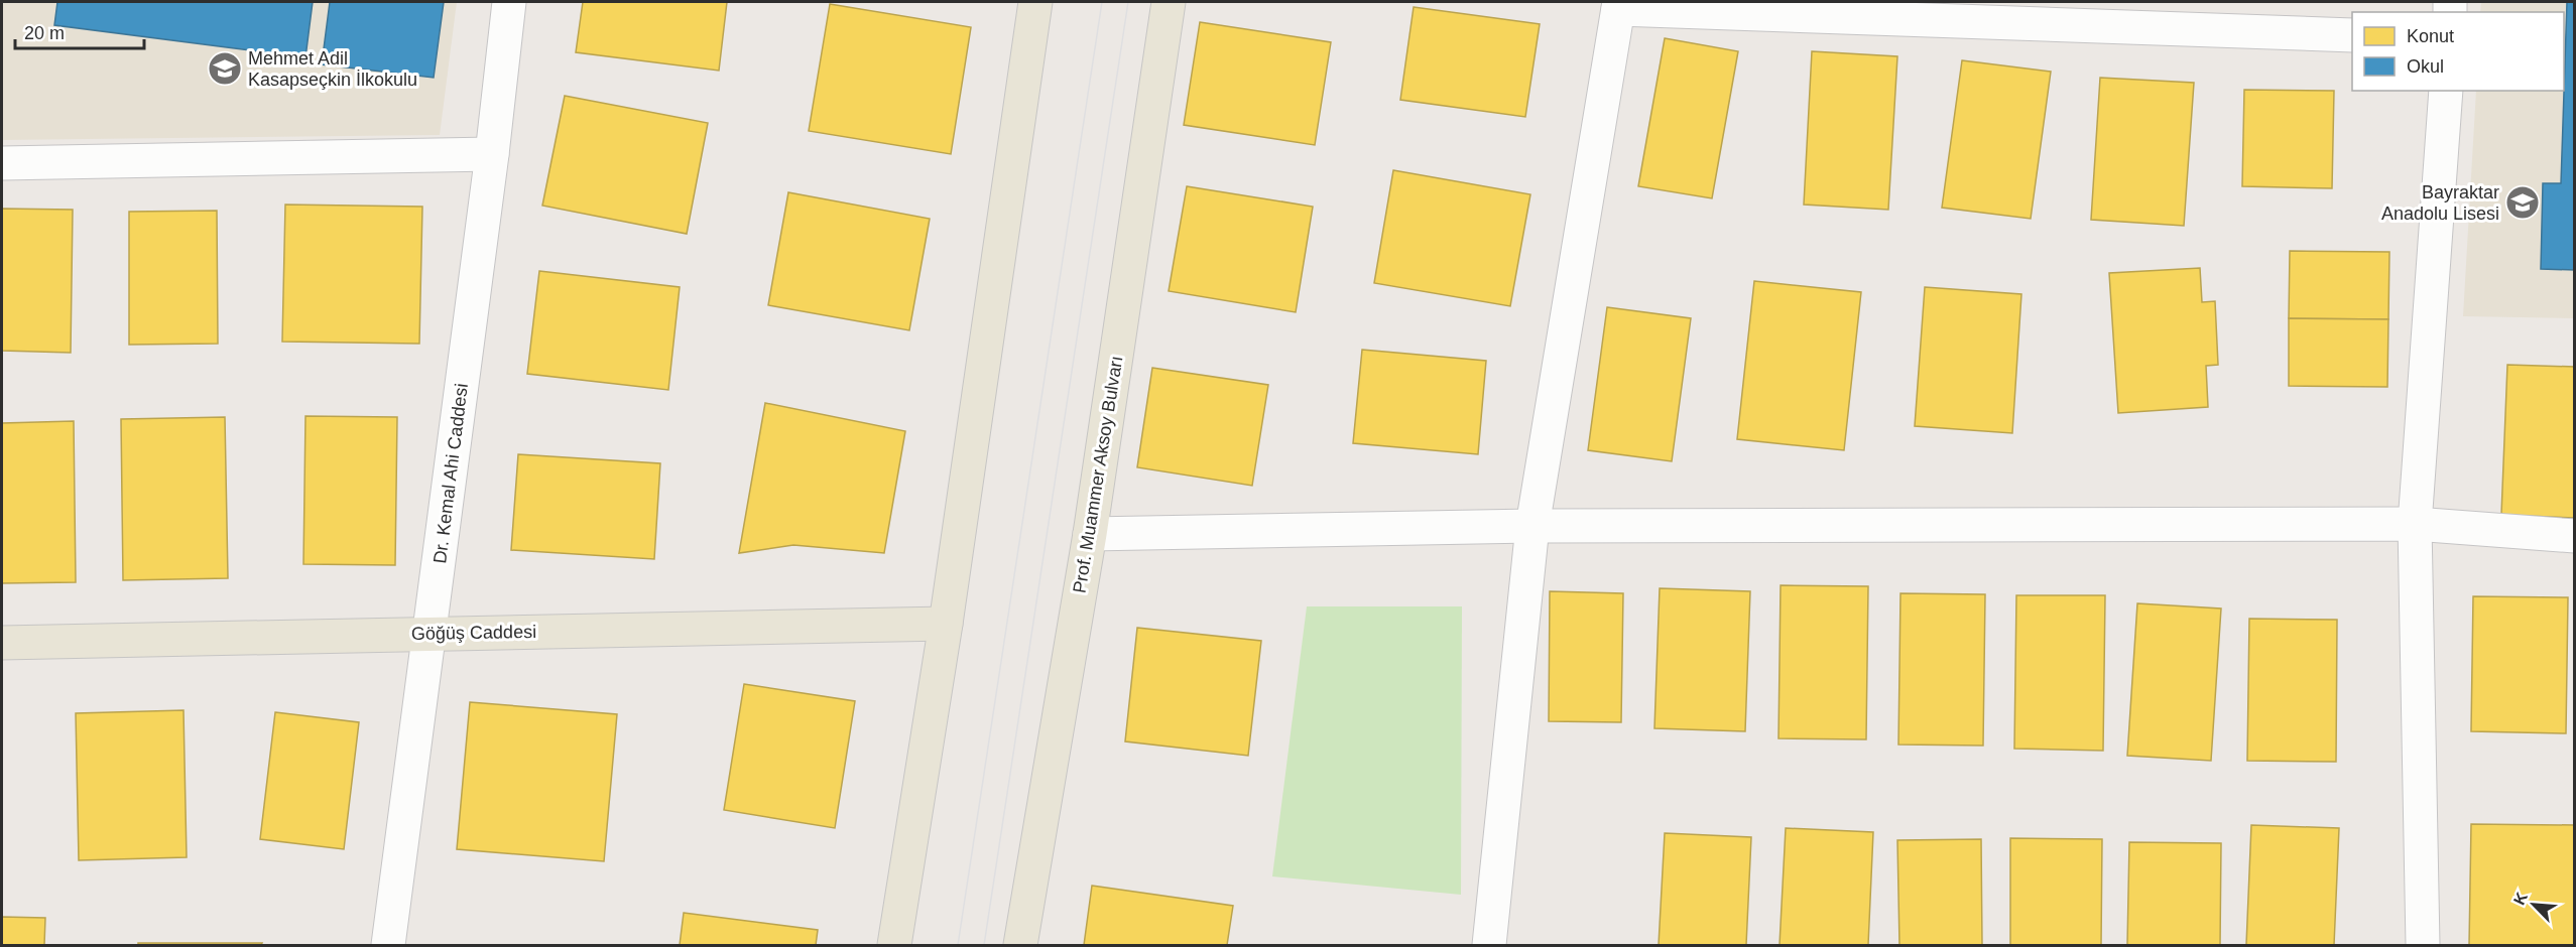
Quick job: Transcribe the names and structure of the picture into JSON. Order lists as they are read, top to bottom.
{
  "streets": {
    "main road": ["Prof. Muammer Aksoy Bulvarı", "Göğüş Caddesi"],
    "street": ["Dr. Kemal Ahi Caddesi"]
  },
  "crossings": [
    ["Dr. Kemal Ahi Caddesi", "Göğüş Caddesi"]
  ],
  "places": {
    "school or university": ["Mehmet Adil Kasapseçkin İlkokulu", "Bayraktar Anadolu Lisesi"]
  },
  "legend": ["Konut", "Okul"],
  "scale_bar": "20 m",
  "north": "top left"
}
